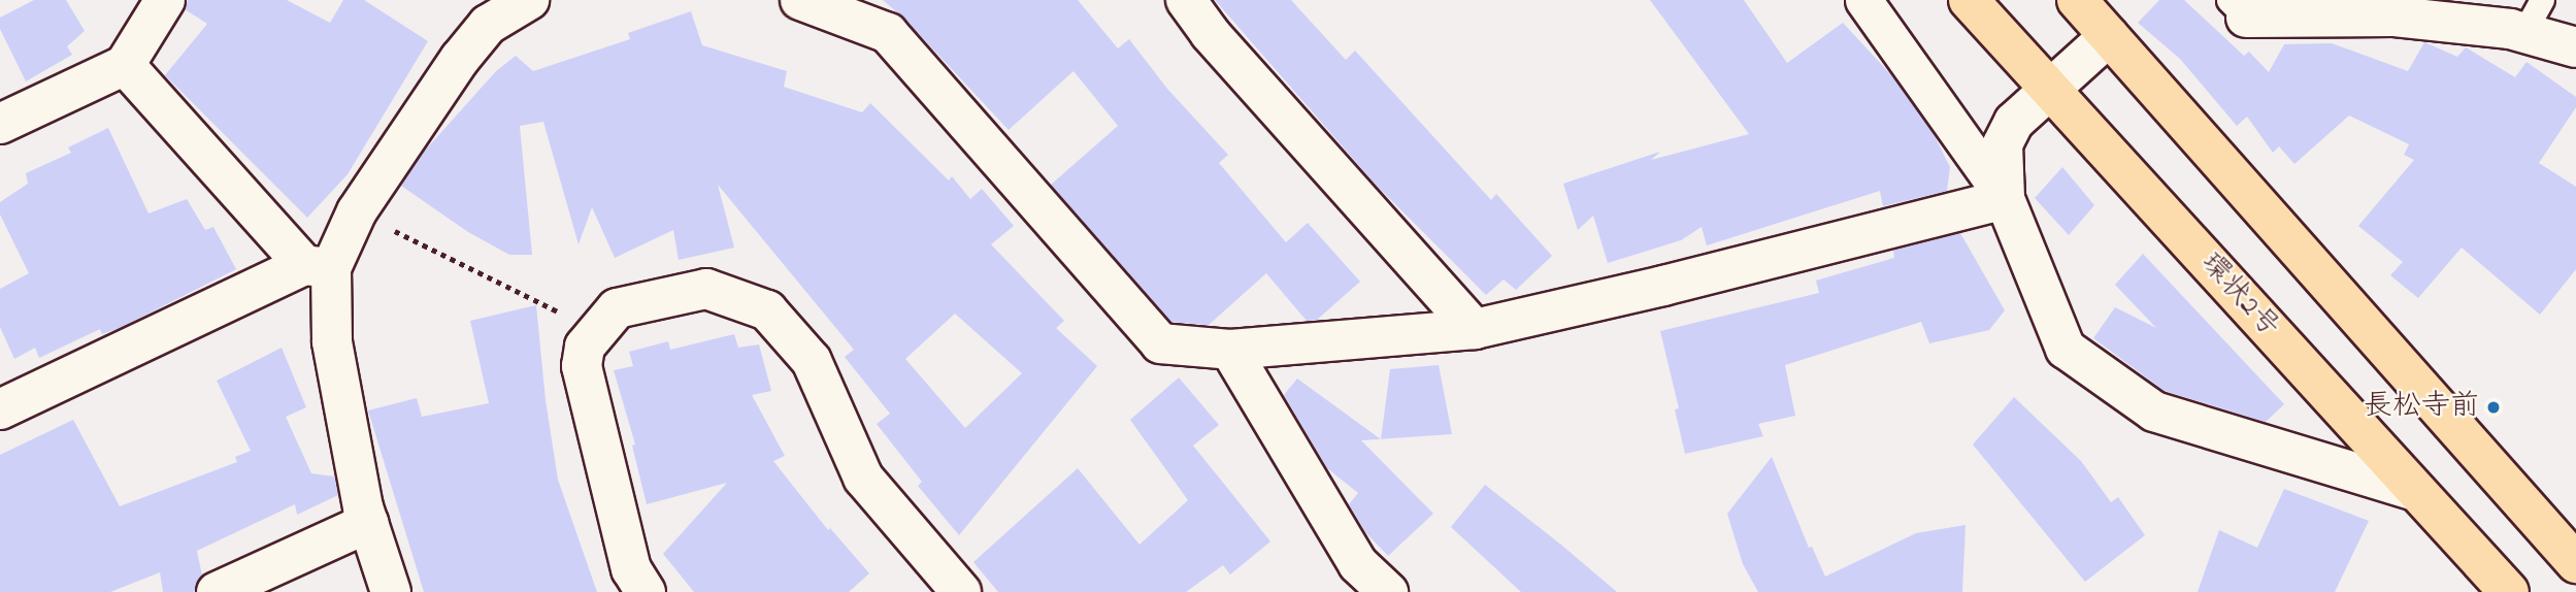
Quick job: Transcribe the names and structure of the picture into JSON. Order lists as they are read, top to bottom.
{
  "streets": {
    "main road": ["環状2号"]
  },
  "places": ["長松寺前"]
}
